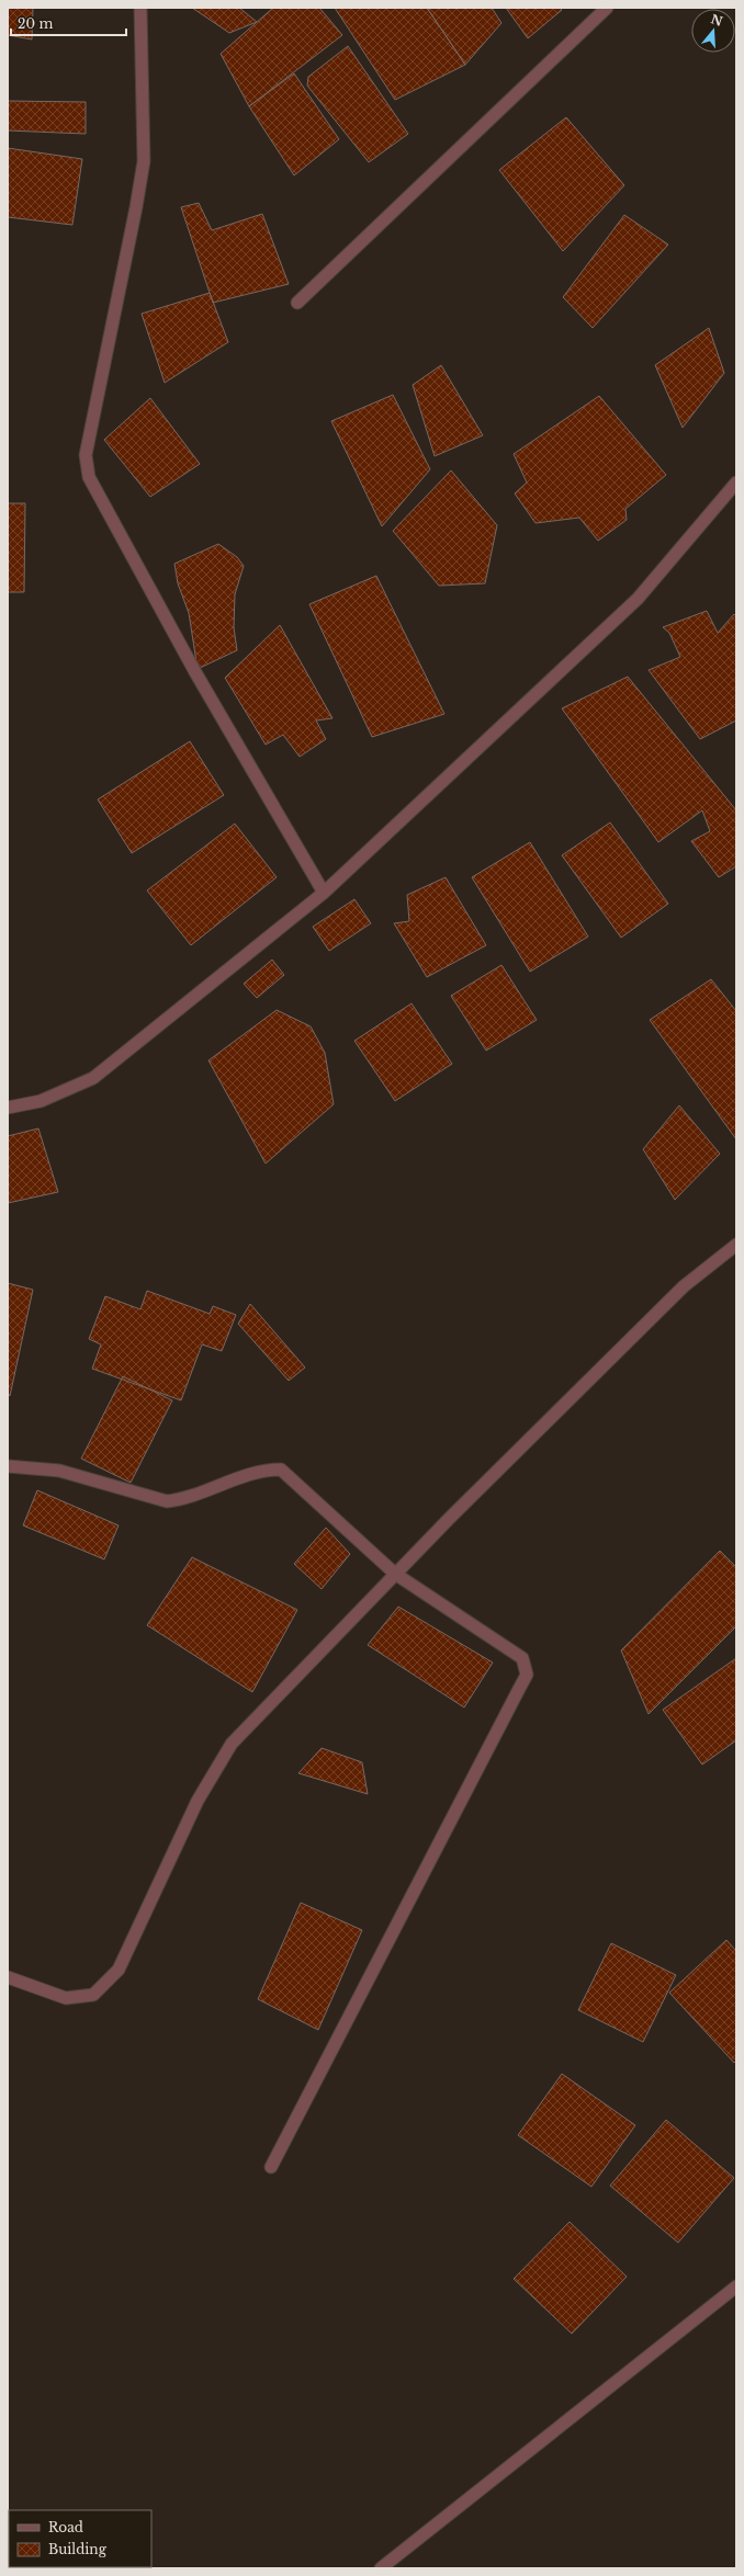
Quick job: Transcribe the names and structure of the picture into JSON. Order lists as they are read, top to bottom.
{
  "legend": ["Road", "Building"],
  "scale_bar": "20 m",
  "north": "top"
}
